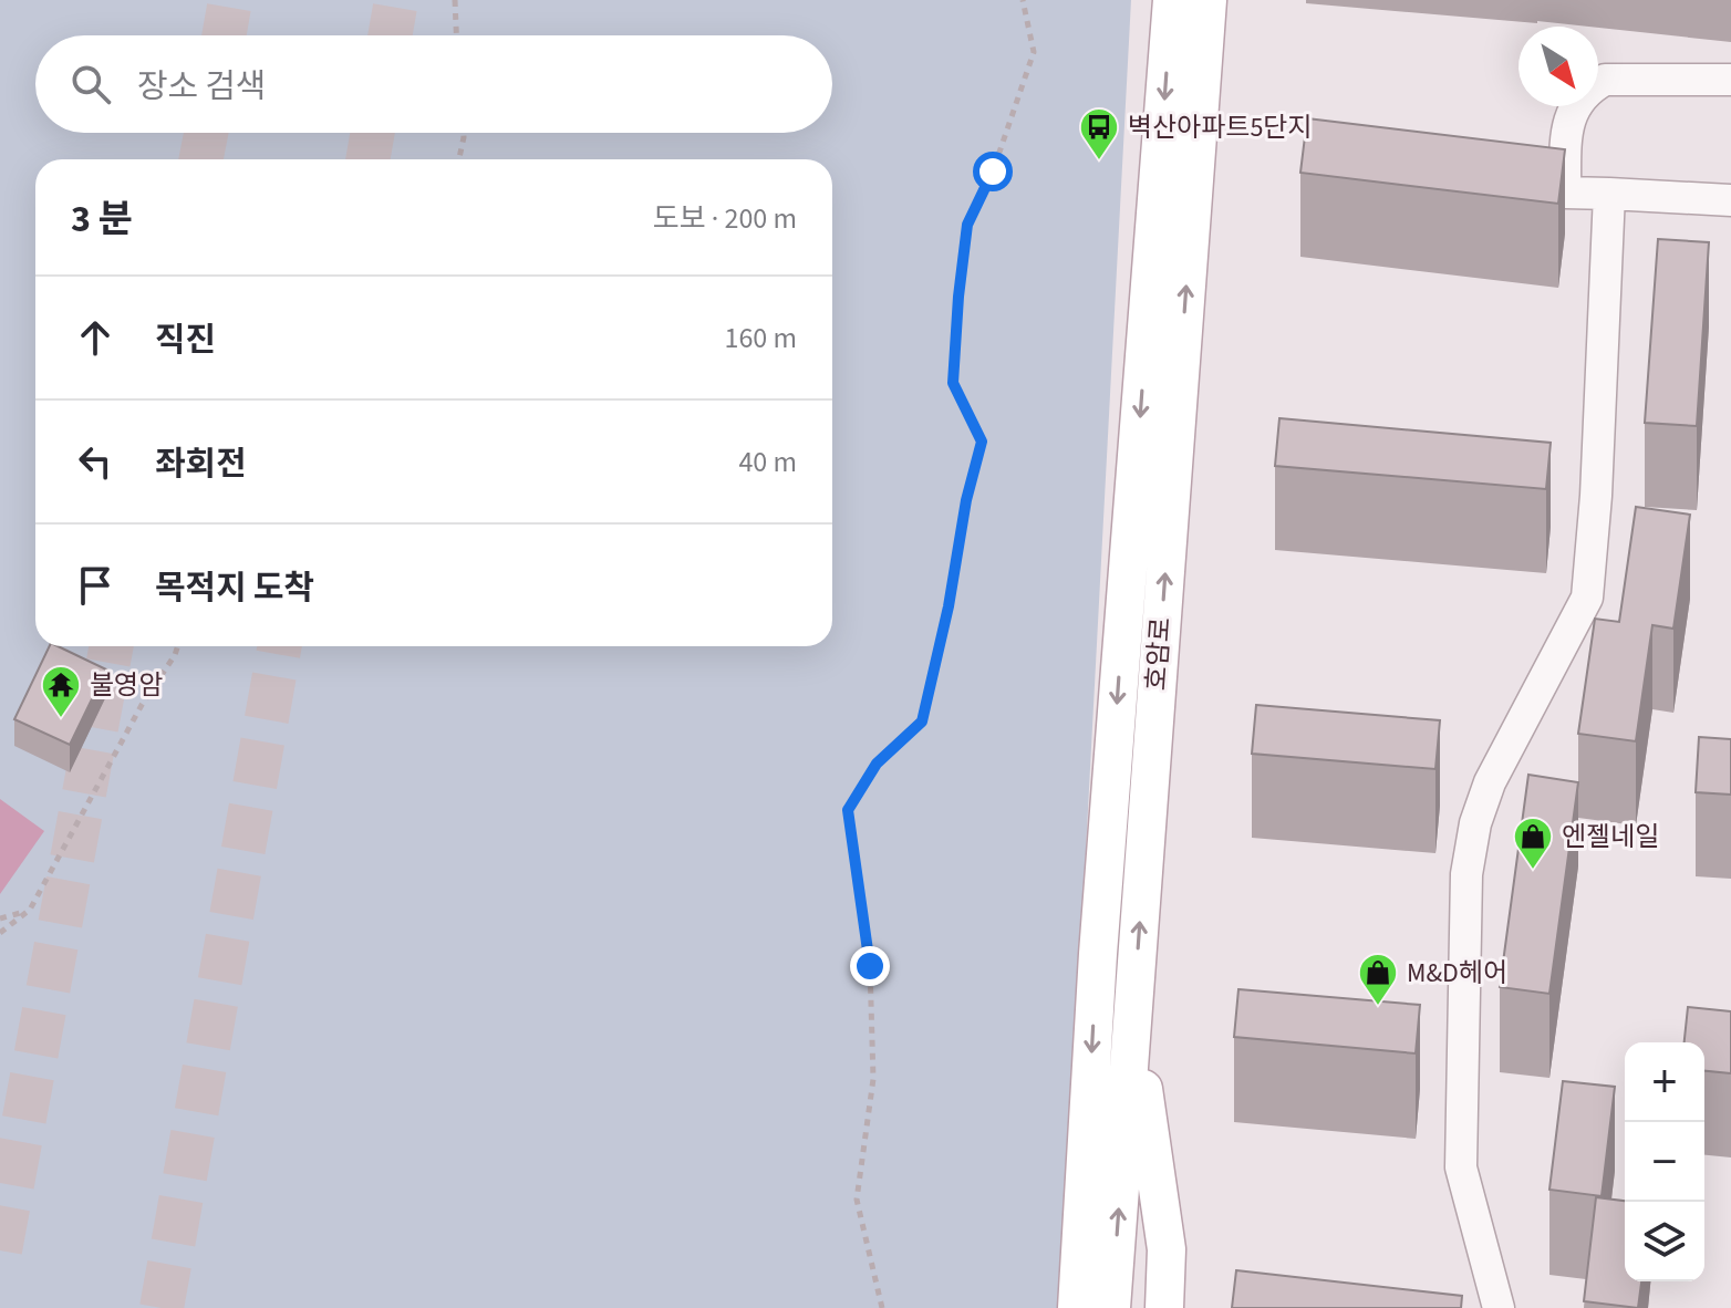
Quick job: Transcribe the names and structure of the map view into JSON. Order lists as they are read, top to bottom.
{
  "streets": {
    "main road": ["호암로"]
  },
  "places": {
    "bus stop": ["벽산아파트5단지"],
    "temple": ["불영암"],
    "shop": ["엔젤네일", "M&D헤어"]
  },
  "north": "bottom right",
  "page": {
    "search": "장소 검색",
    "heading": ["3 분", "도보 · 200 m"],
    "list": [
      ["직진", "160 m"],
      ["좌회전", "40 m"],
      "목적지 도착"
    ],
    "map_buttons": ["+", "−"]
  }
}
